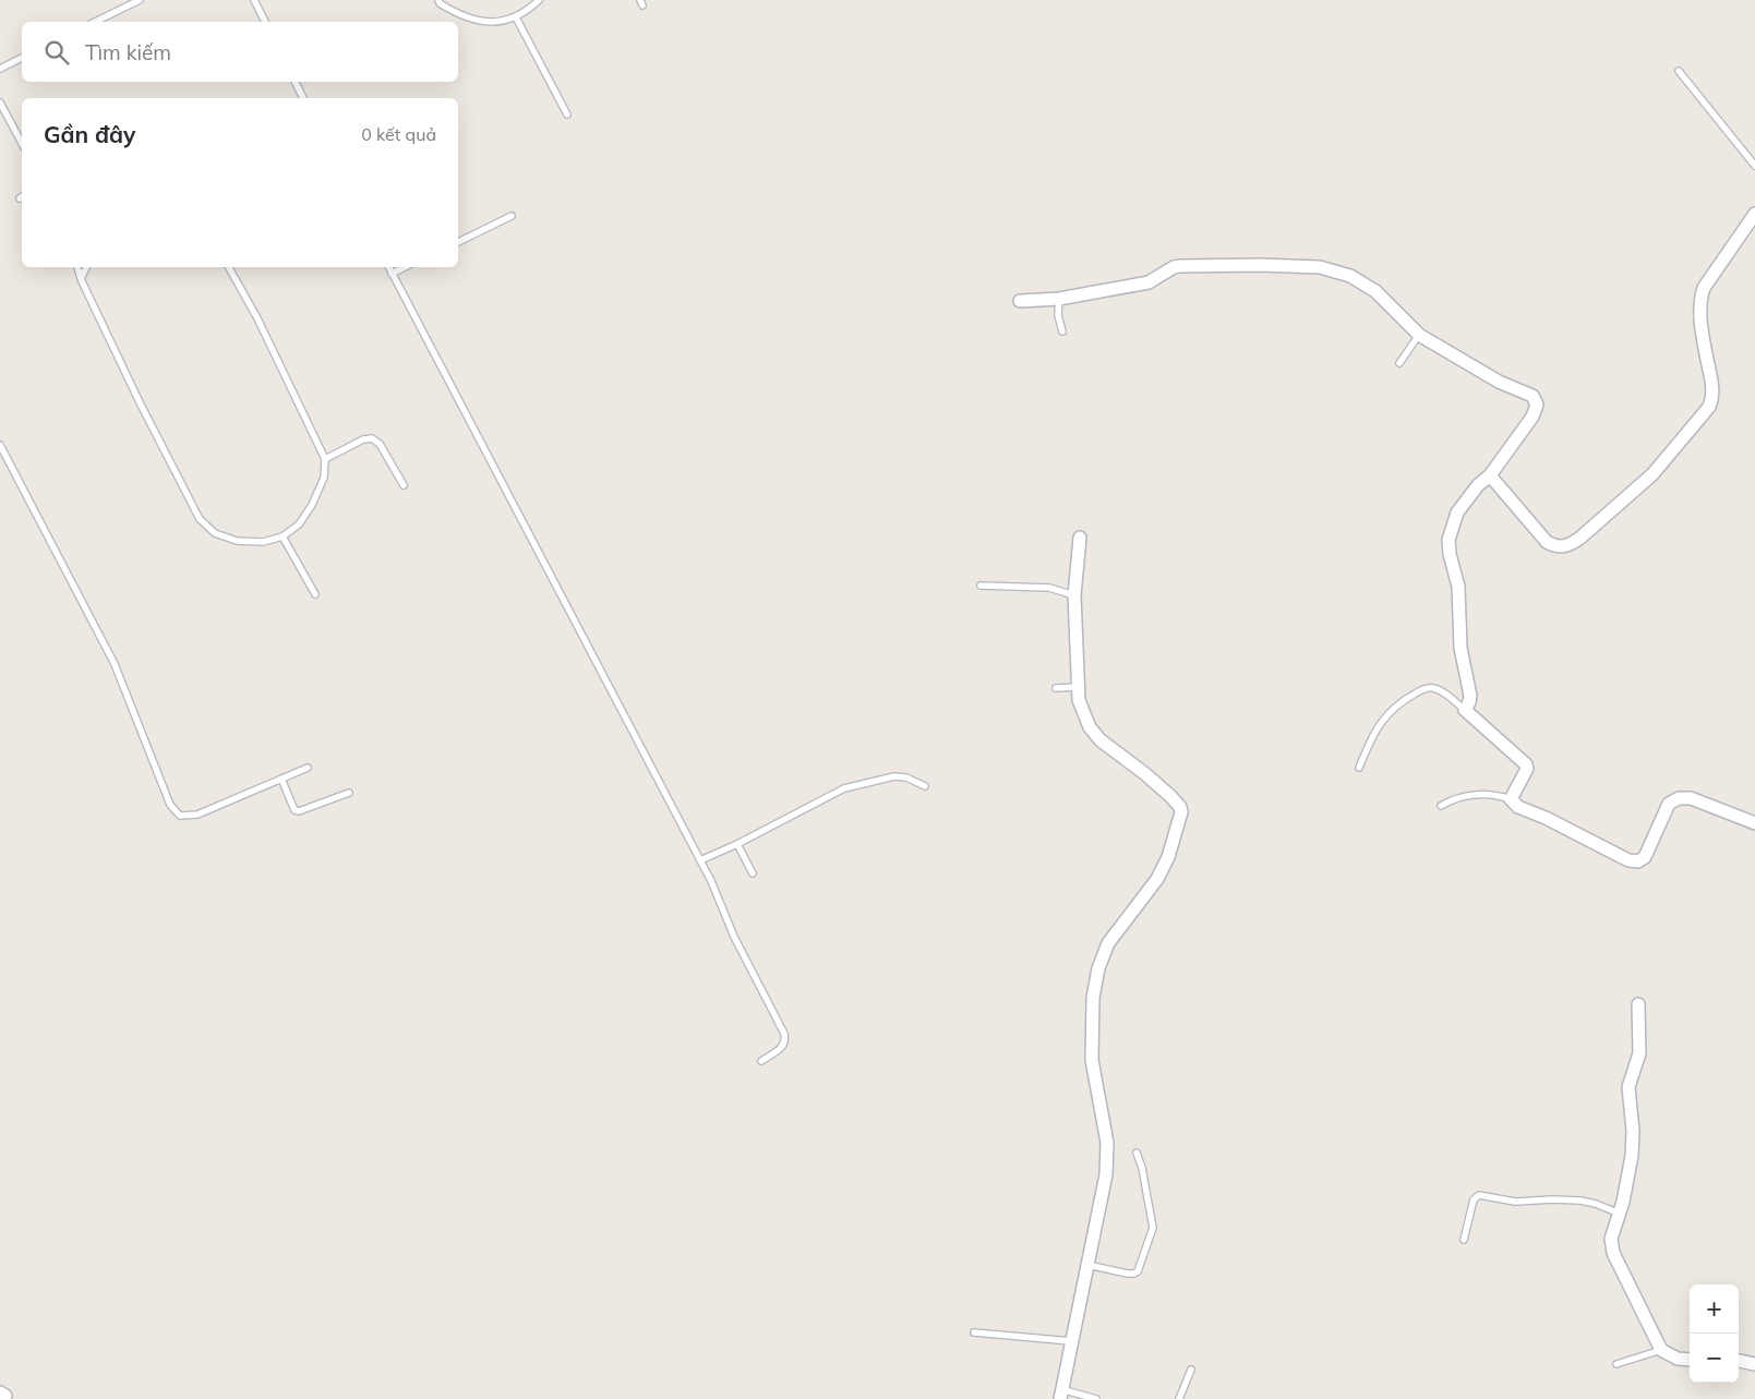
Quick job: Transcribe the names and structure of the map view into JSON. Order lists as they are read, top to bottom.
{
  "page": {
    "search": "Tìm kiếm",
    "heading": ["Gần đây", "0 kết quả"],
    "map_buttons": ["+", "−"]
  }
}
